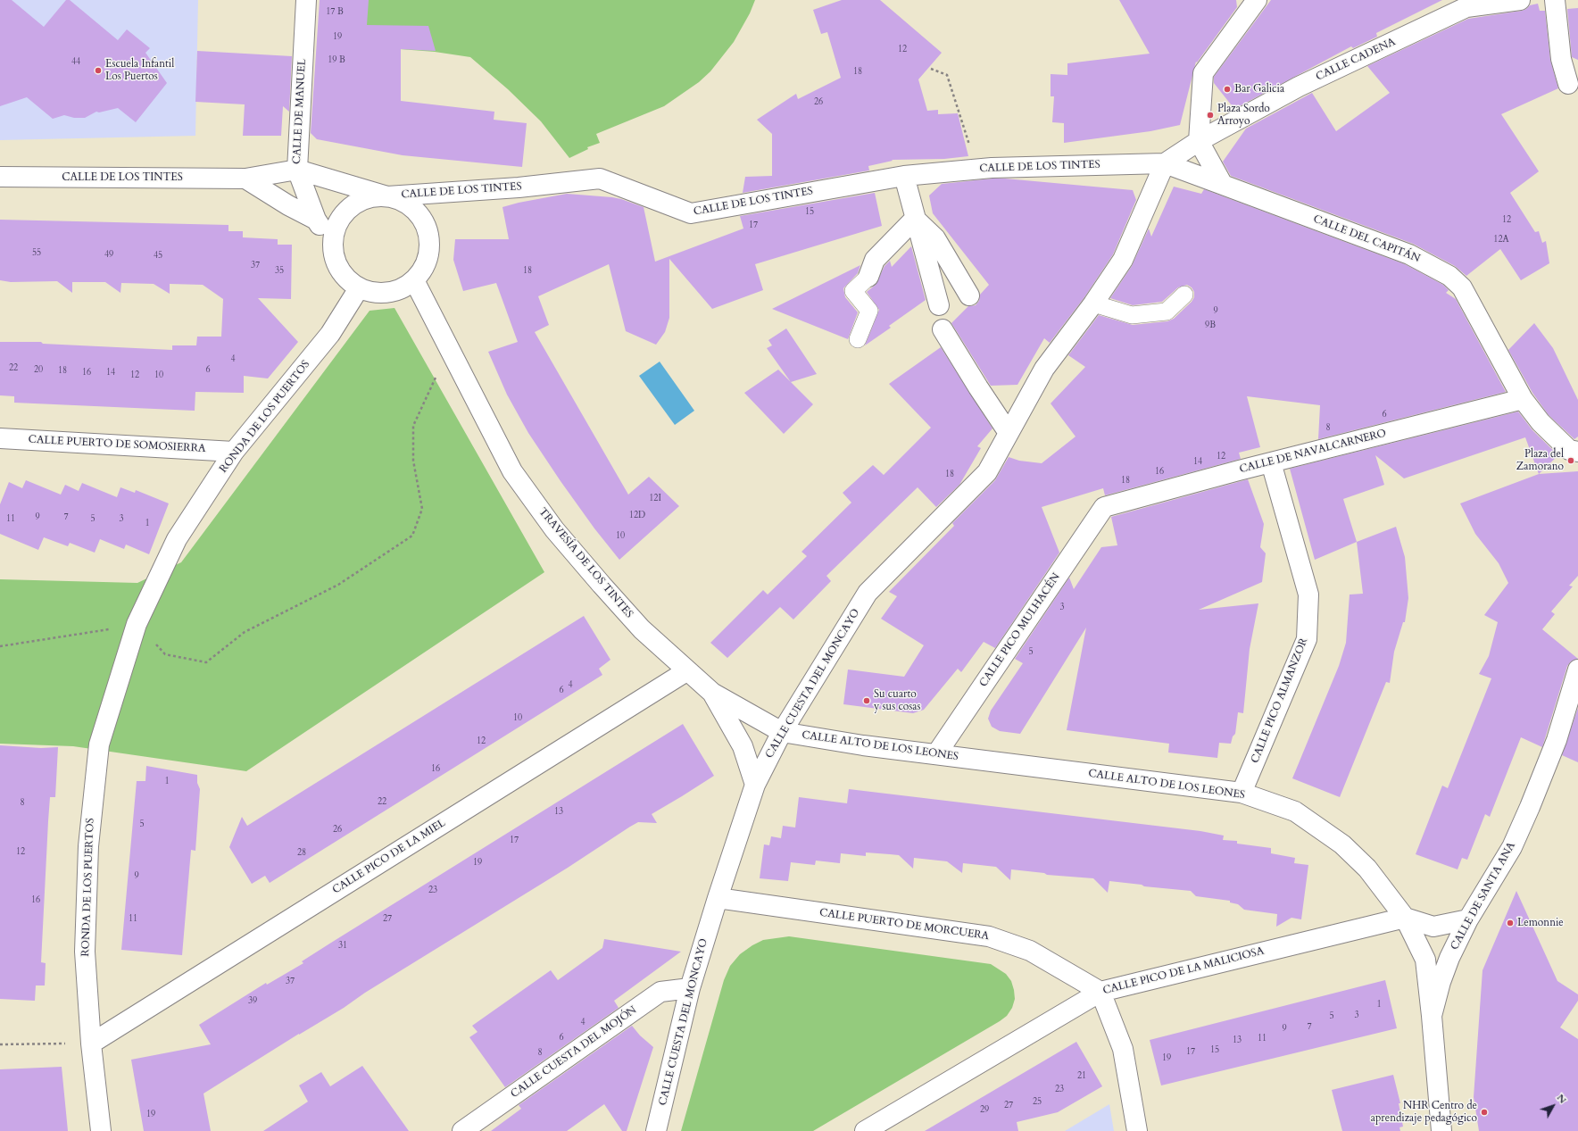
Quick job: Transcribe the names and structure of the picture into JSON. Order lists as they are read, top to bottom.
{
  "streets": {
    "street": [
      "CALLE CADENA",
      "CALLE DE MANUEL",
      "CALLE DE LOS TINTES",
      "CALLE DEL CAPITÁN",
      "RONDA DE LOS PUERTOS",
      "CALLE PUERTO DE SOMOSIERRA",
      "CALLE DE NAVALCARNERO",
      "TRAVESÍA DE LOS TINTES",
      "CALLE PICO MULHACÉN",
      "CALLE CUESTA DEL MONCAYO",
      "CALLE PICO ALMANZOR",
      "CALLE ALTO DE LOS LEONES",
      "CALLE PICO DE LA MIEL",
      "CALLE DE SANTA ANA",
      "CALLE PUERTO DE MORCUERA",
      "CALLE PICO DE LA MALICIOSA",
      "CALLE CUESTA DEL MOJÓN"
    ]
  },
  "crossings": [
    ["CALLE CADENA", "CALLE DE LOS TINTES"],
    ["CALLE CADENA", "CALLE DEL CAPITÁN"],
    ["CALLE CADENA", "CALLE CUESTA DEL MONCAYO"],
    ["CALLE DE MANUEL", "CALLE DE LOS TINTES"],
    ["CALLE DE LOS TINTES", "CALLE DEL CAPITÁN"],
    ["CALLE DE LOS TINTES", "RONDA DE LOS PUERTOS"],
    ["CALLE DE LOS TINTES", "TRAVESÍA DE LOS TINTES"],
    ["CALLE DE LOS TINTES", "CALLE CUESTA DEL MONCAYO"],
    ["CALLE DEL CAPITÁN", "CALLE DE NAVALCARNERO"],
    ["CALLE DEL CAPITÁN", "CALLE CUESTA DEL MONCAYO"],
    ["RONDA DE LOS PUERTOS", "CALLE PUERTO DE SOMOSIERRA"],
    ["RONDA DE LOS PUERTOS", "TRAVESÍA DE LOS TINTES"],
    ["RONDA DE LOS PUERTOS", "CALLE PICO DE LA MIEL"],
    ["CALLE DE NAVALCARNERO", "CALLE PICO MULHACÉN"],
    ["CALLE DE NAVALCARNERO", "CALLE PICO ALMANZOR"],
    ["TRAVESÍA DE LOS TINTES", "CALLE CUESTA DEL MONCAYO"],
    ["TRAVESÍA DE LOS TINTES", "CALLE ALTO DE LOS LEONES"],
    ["TRAVESÍA DE LOS TINTES", "CALLE PICO DE LA MIEL"],
    ["CALLE PICO MULHACÉN", "CALLE ALTO DE LOS LEONES"],
    ["CALLE CUESTA DEL MONCAYO", "CALLE ALTO DE LOS LEONES"],
    ["CALLE CUESTA DEL MONCAYO", "CALLE PUERTO DE MORCUERA"],
    ["CALLE CUESTA DEL MONCAYO", "CALLE CUESTA DEL MOJÓN"],
    ["CALLE PICO ALMANZOR", "CALLE ALTO DE LOS LEONES"],
    ["CALLE ALTO DE LOS LEONES", "CALLE DE SANTA ANA"],
    ["CALLE ALTO DE LOS LEONES", "CALLE PICO DE LA MALICIOSA"],
    ["CALLE PUERTO DE MORCUERA", "CALLE PICO DE LA MALICIOSA"]
  ],
  "places": [
    "Escuela Infantil Los Puertos",
    "Bar Galicia",
    "Plaza Sordo Arroyo",
    "Plaza del Zamorano",
    "Su cuarto y sus cosas",
    "Lemonnie",
    "NHR Centro de aprendizaje pedagógico"
  ],
  "house_numbers": [
    "17 B",
    "19",
    "12",
    "19 B",
    "44",
    "18",
    "26",
    "15",
    "12",
    "17",
    "12A",
    "55",
    "49",
    "45",
    "37",
    "35",
    "18",
    "9",
    "9B",
    "4",
    "22",
    "20",
    "6",
    "18",
    "16",
    "14",
    "12",
    "10",
    "6",
    "8",
    "12",
    "14",
    "16",
    "18",
    "18",
    "12I",
    "12D",
    "9",
    "7",
    "11",
    "5",
    "3",
    "1",
    "10",
    "3",
    "5",
    "4",
    "6",
    "10",
    "12",
    "16",
    "1",
    "22",
    "8",
    "13",
    "5",
    "26",
    "17",
    "12",
    "28",
    "19",
    "9",
    "23",
    "16",
    "11",
    "27",
    "31",
    "37",
    "39",
    "1",
    "3",
    "5",
    "4",
    "7",
    "9",
    "6",
    "11",
    "13",
    "15",
    "17",
    "8",
    "19",
    "21",
    "23",
    "25",
    "27",
    "29",
    "19"
  ],
  "north": "top right"
}
